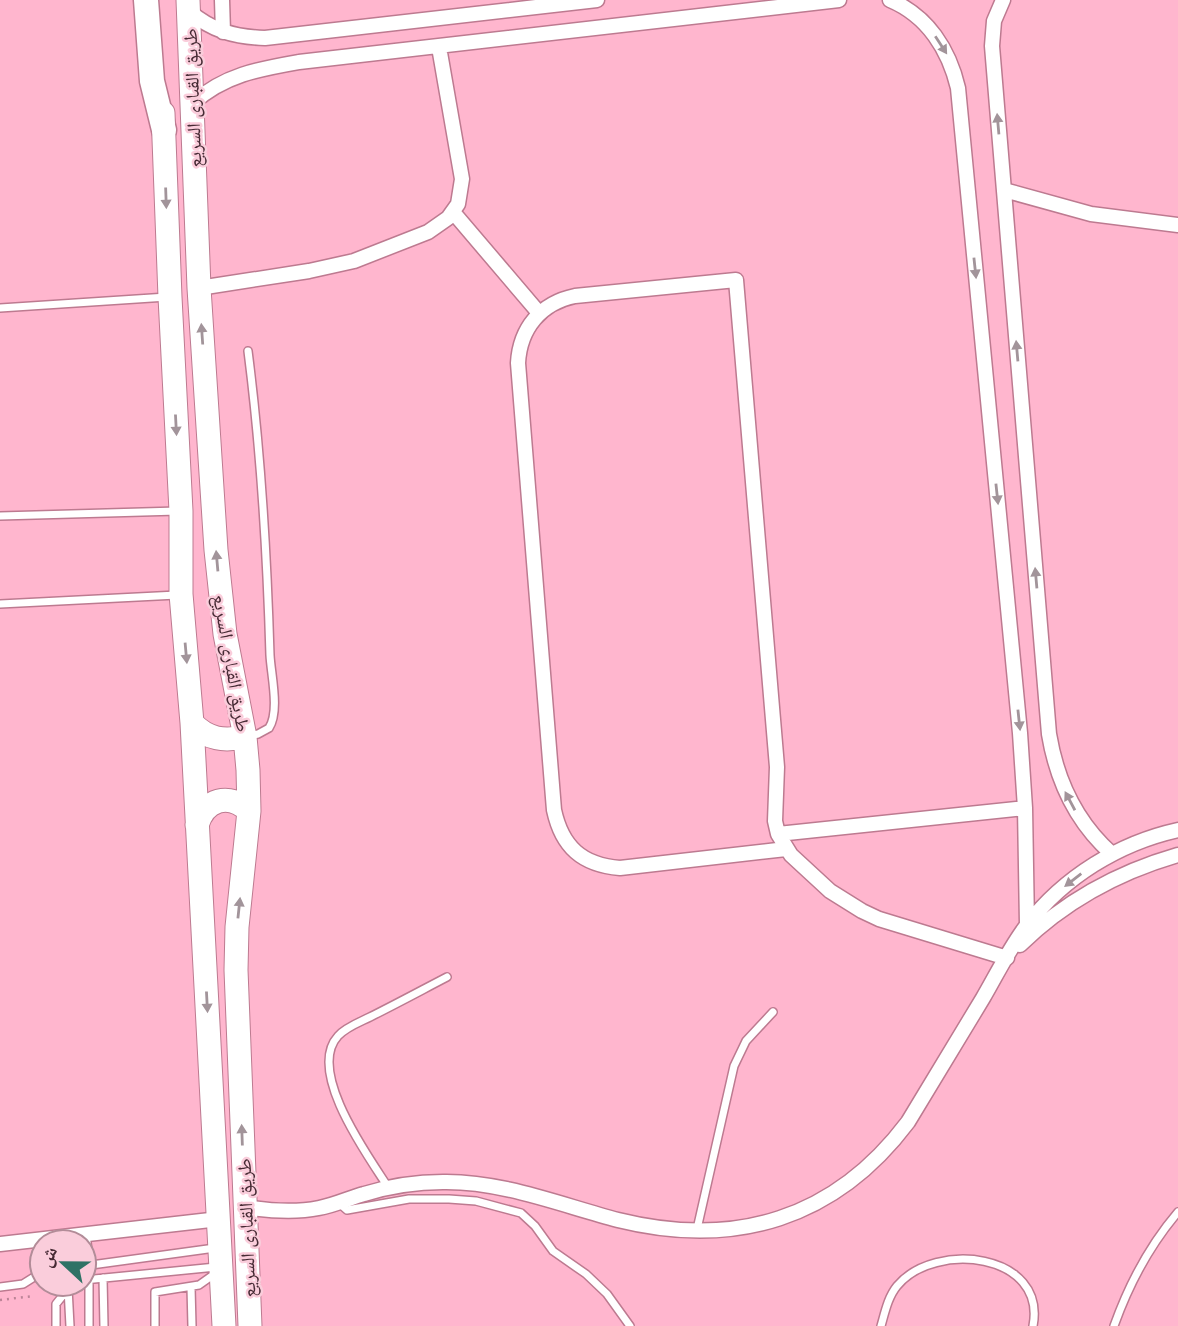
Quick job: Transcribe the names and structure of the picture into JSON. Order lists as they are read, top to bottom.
{
  "streets": {
    "highway": ["طريق القبارى السريع"]
  },
  "north": "left"
}
